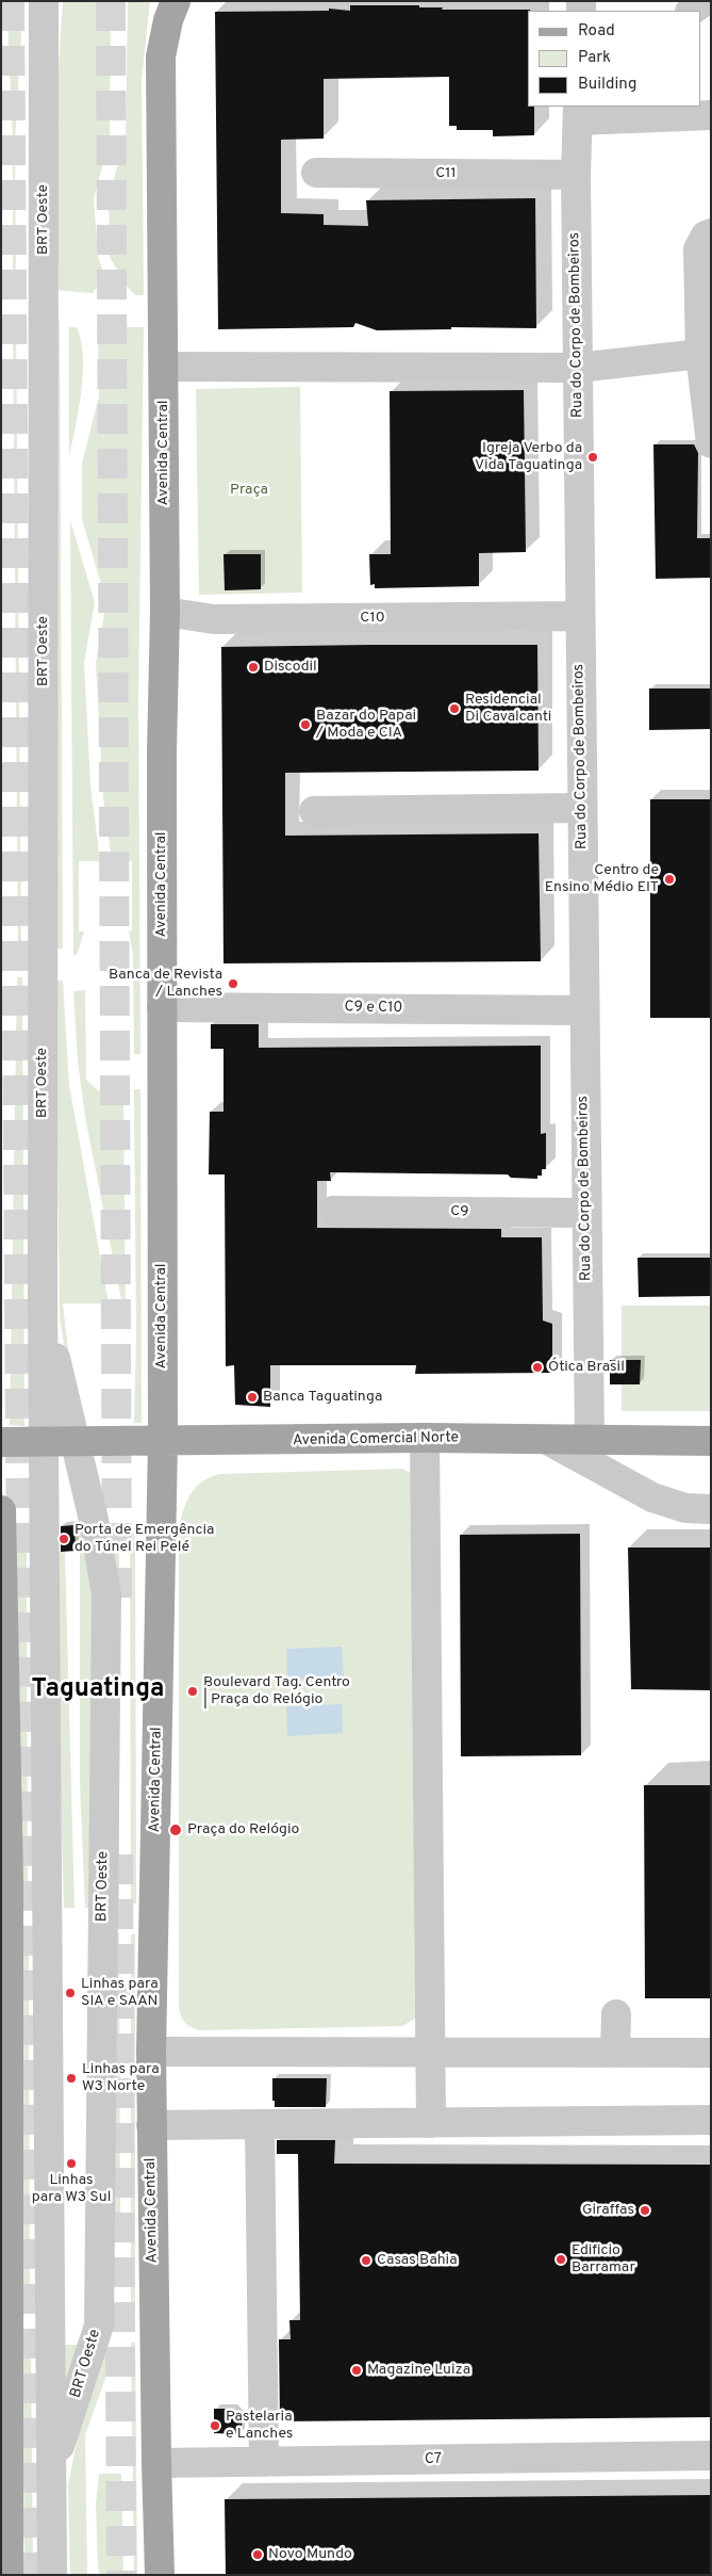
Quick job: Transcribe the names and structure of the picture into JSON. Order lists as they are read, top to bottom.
{
  "streets": {
    "main road": ["Avenida Central", "Avenida Comercial Norte"],
    "street": [
      "C11",
      "BRT Oeste",
      "Rua do Corpo de Bombeiros",
      "C10",
      "C9 e C10",
      "C9",
      "C7"
    ]
  },
  "crossings": [
    ["C11", "Rua do Corpo de Bombeiros"],
    ["BRT Oeste", "Avenida Comercial Norte"],
    ["Rua do Corpo de Bombeiros", "C10"],
    ["Rua do Corpo de Bombeiros", "C9 e C10"],
    ["Rua do Corpo de Bombeiros", "C9"],
    ["Rua do Corpo de Bombeiros", "Avenida Comercial Norte"],
    ["Avenida Central", "C10"],
    ["Avenida Central", "C9 e C10"],
    ["Avenida Central", "Avenida Comercial Norte"],
    ["Avenida Central", "C7"]
  ],
  "districts": ["Taguatinga"],
  "parks": ["Praça"],
  "places": [
    "Igreja Verbo da Vida Taguatinga",
    "Discodil",
    "Residencial Di Cavalcanti",
    "Bazar do Papai / Moda e CIA",
    "Centro de Ensino Médio EIT",
    "Banca de Revista / Lanches",
    "Ótica Brasil",
    "Banca Taguatinga",
    "Porta de Emergência do Túnel Rei Pelé",
    "Boulevard Tag. Centro | Praça do Relógio",
    "Praça do Relógio",
    "Linhas para SIA e SAAN",
    "Linhas para W3 Norte",
    "Linhas para W3 Sul",
    "Giraffas",
    "Edificio Barramar",
    "Casas Bahia",
    "Magazine Luiza",
    "Pastelaria e Lanches",
    "Novo Mundo"
  ],
  "legend": ["Road", "Park", "Building"]
}
